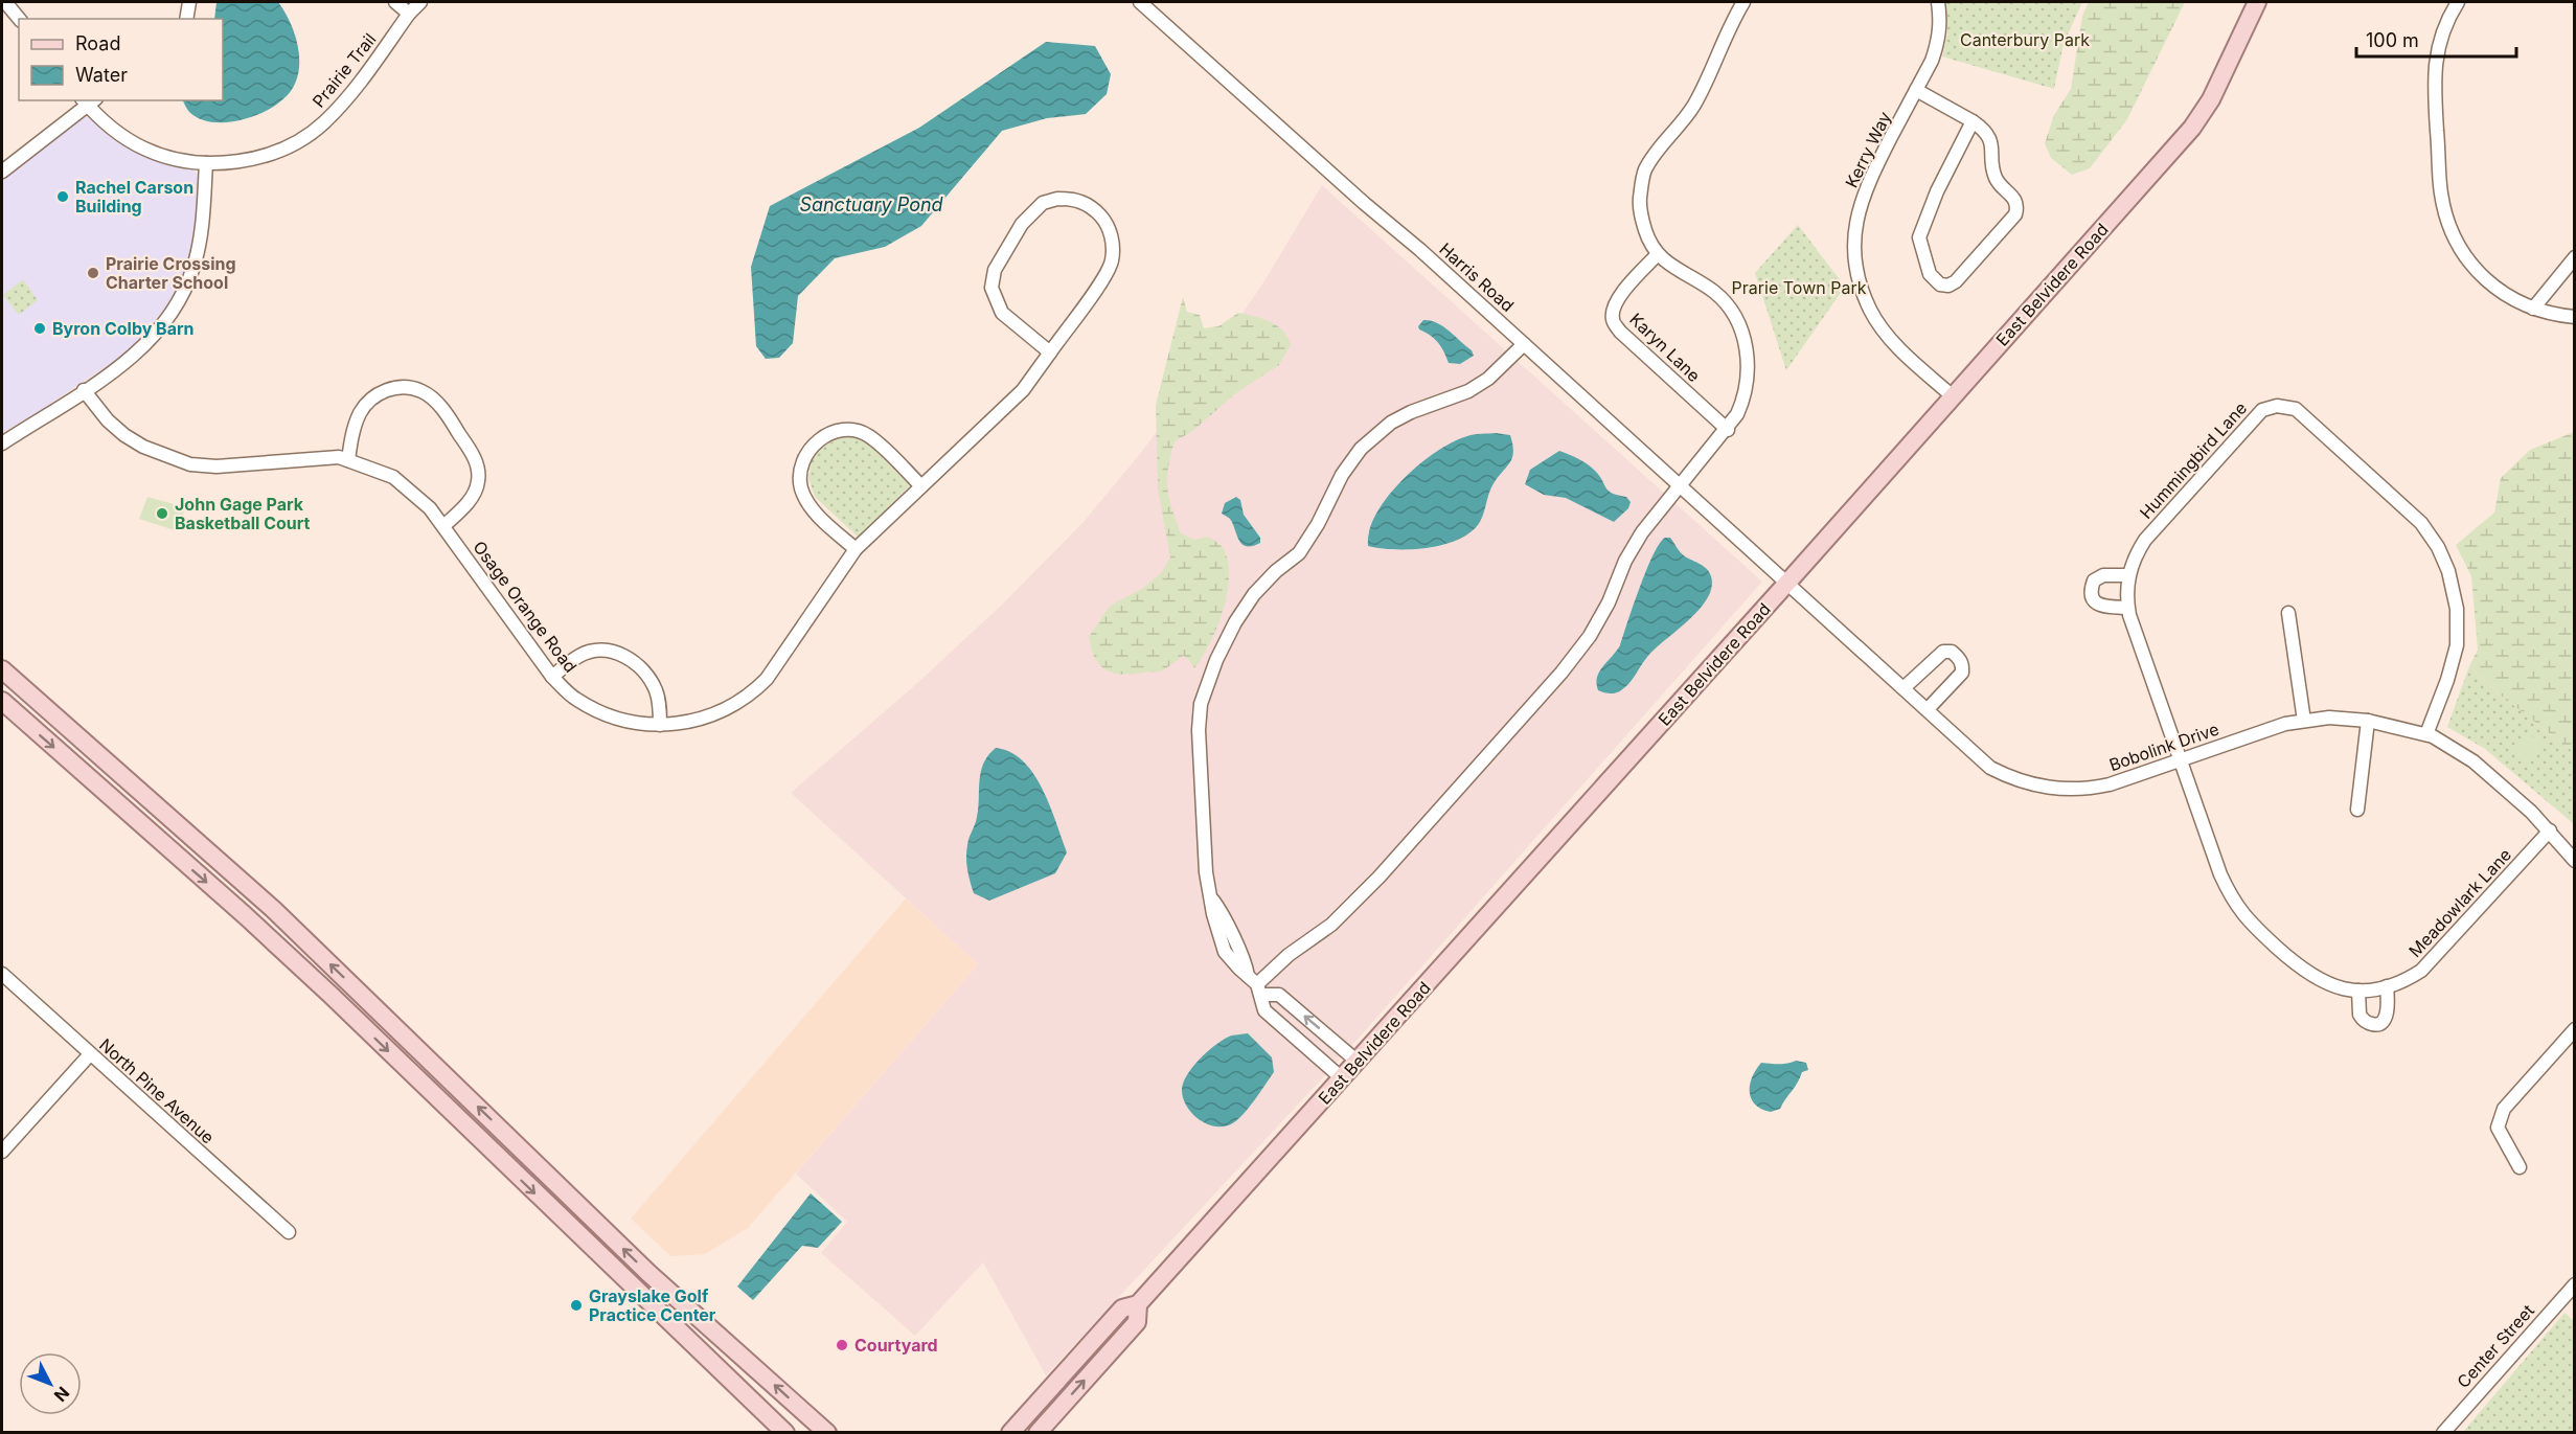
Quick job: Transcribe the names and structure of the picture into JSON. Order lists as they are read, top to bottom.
{
  "streets": {
    "main road": ["East Belvidere Road"],
    "street": [
      "Prairie Trail",
      "Kerry Way",
      "Harris Road",
      "Karyn Lane",
      "Hummingbird Lane",
      "Osage Orange Road",
      "Bobolink Drive",
      "Meadowlark Lane",
      "North Pine Avenue",
      "Center Street"
    ]
  },
  "crossings": [
    ["Kerry Way", "East Belvidere Road"],
    ["Harris Road", "East Belvidere Road"],
    ["Harris Road", "Bobolink Drive"],
    ["East Belvidere Road", "Bobolink Drive"],
    ["Hummingbird Lane", "Bobolink Drive"],
    ["Hummingbird Lane", "Meadowlark Lane"],
    ["Bobolink Drive", "Meadowlark Lane"]
  ],
  "water": ["Sanctuary Pond"],
  "parks": ["Canterbury Park", "Prarie Town Park"],
  "places": [
    "Rachel Carson Building",
    "Prairie Crossing Charter School",
    "Byron Colby Barn",
    "John Gage Park Basketball Court",
    "Grayslake Golf Practice Center",
    "Courtyard"
  ],
  "legend": ["Road", "Water"],
  "scale_bar": "100 m",
  "north": "bottom right"
}
